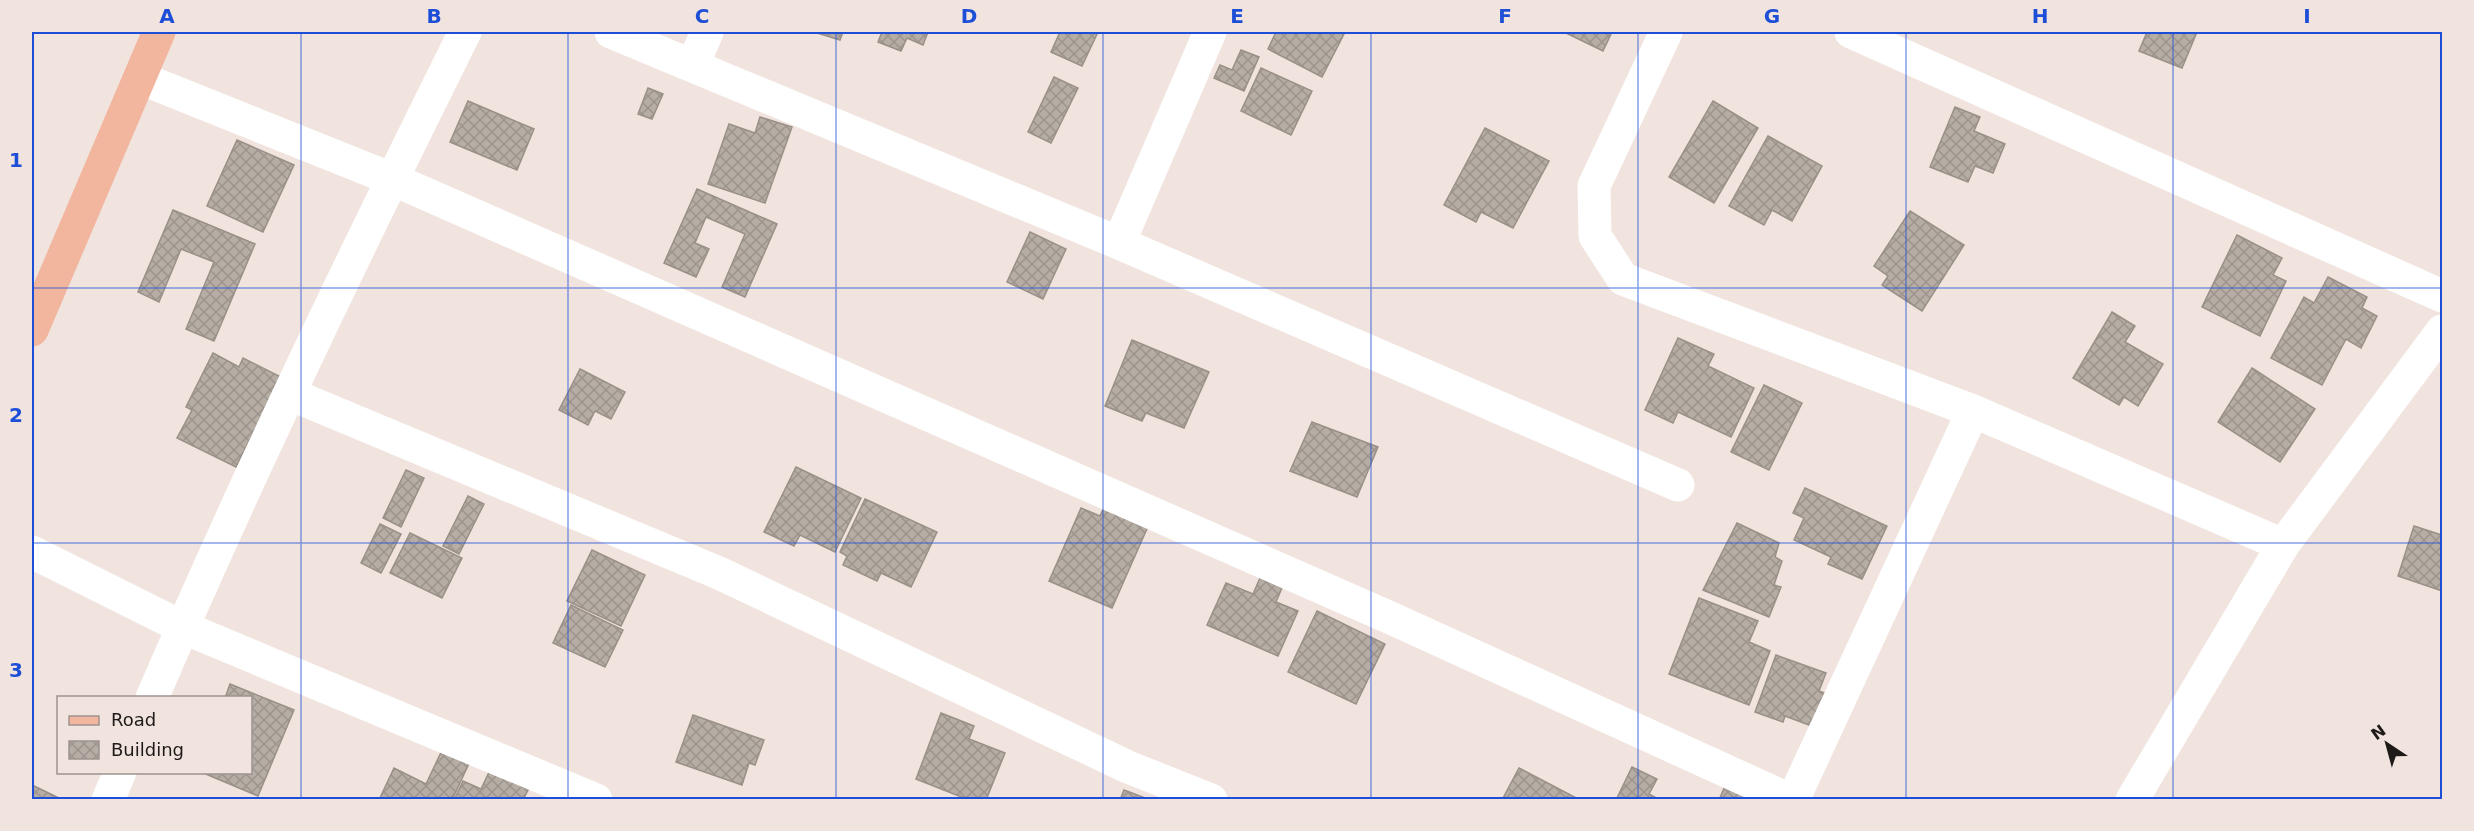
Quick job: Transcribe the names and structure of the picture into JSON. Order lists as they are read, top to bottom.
{
  "legend": ["Road", "Building"],
  "north": "top left",
  "grid": {
    "columns": [
      "A",
      "B",
      "C",
      "D",
      "E",
      "F",
      "G",
      "H",
      "I"
    ],
    "rows": ["1", "2", "3"]
  }
}
